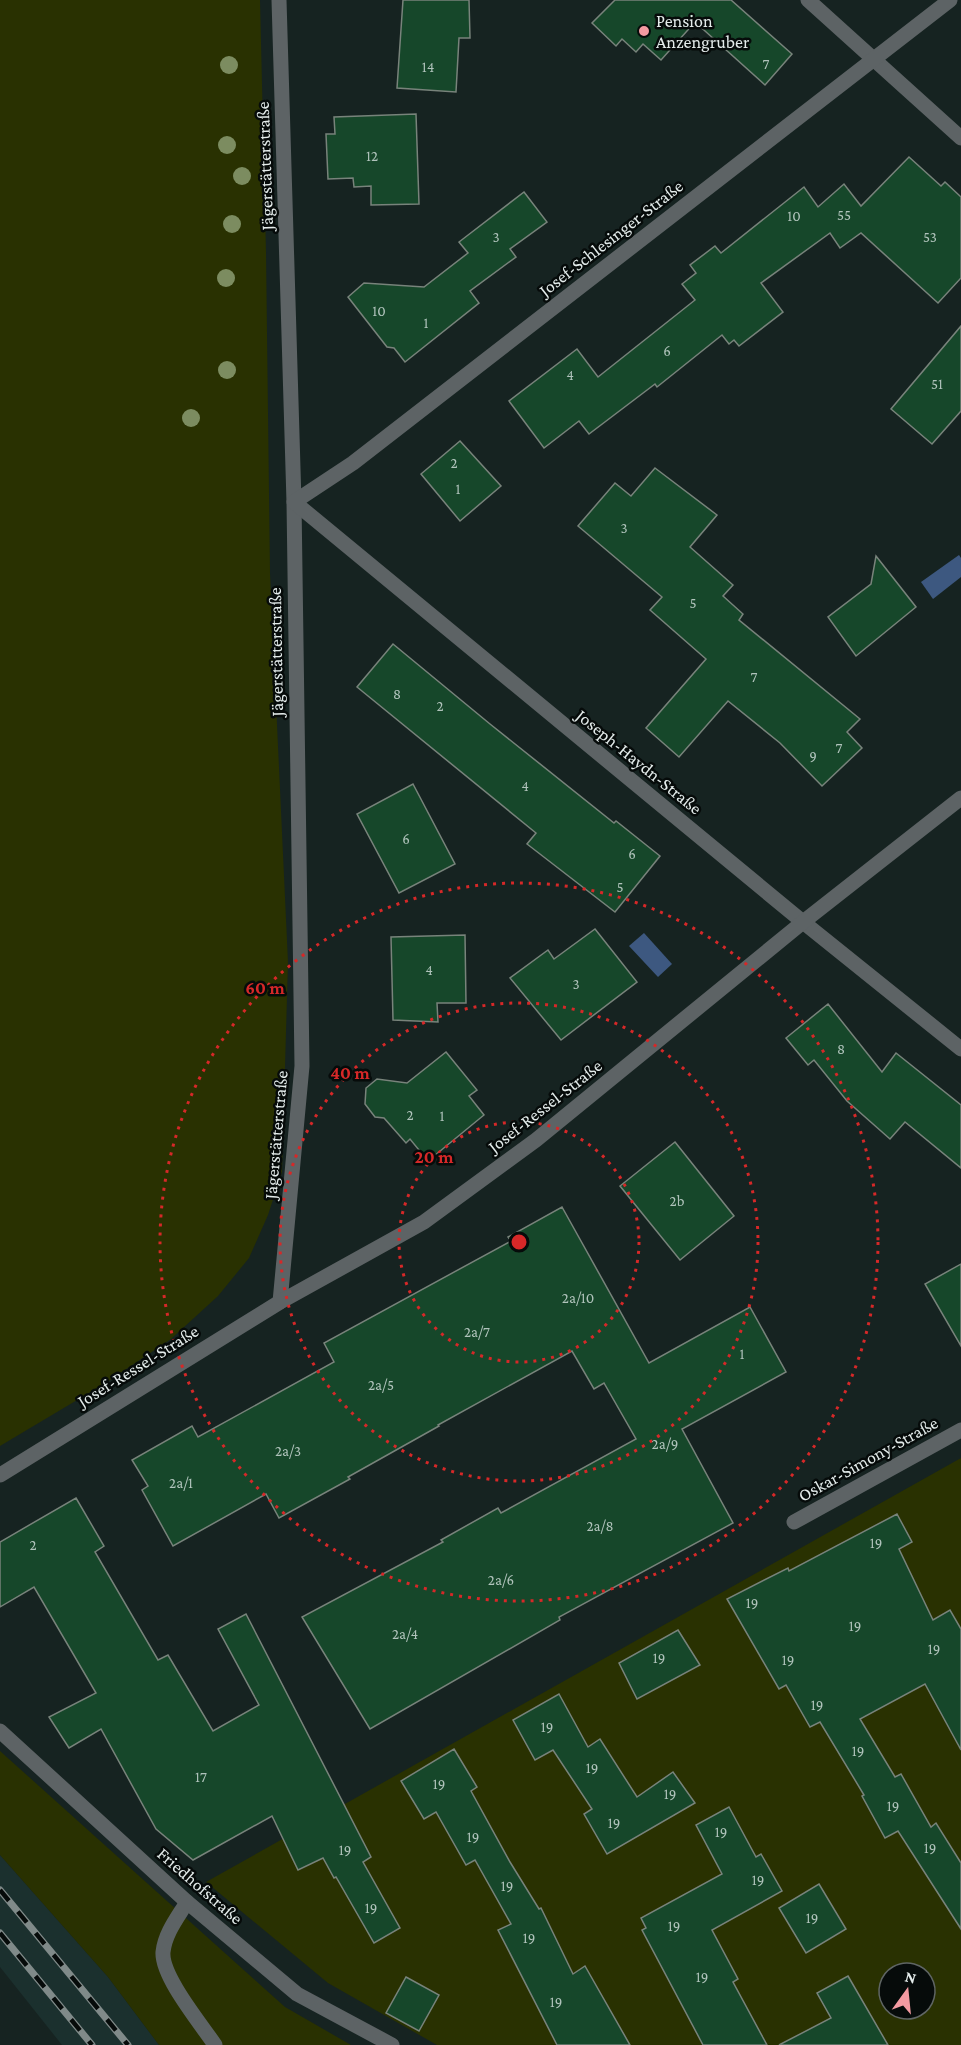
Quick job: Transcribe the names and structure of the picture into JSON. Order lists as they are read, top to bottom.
{
  "streets": {
    "street": [
      "Jägerstätterstraße",
      "Josef-Schlesinger-Straße",
      "Joseph-Haydn-Straße",
      "Josef-Ressel-Straße",
      "Oskar-Simony-Straße",
      "Friedhofstraße"
    ]
  },
  "crossings": [
    ["Jägerstätterstraße", "Josef-Schlesinger-Straße"],
    ["Jägerstätterstraße", "Joseph-Haydn-Straße"],
    ["Jägerstätterstraße", "Josef-Ressel-Straße"],
    ["Josef-Schlesinger-Straße", "Joseph-Haydn-Straße"],
    ["Joseph-Haydn-Straße", "Josef-Ressel-Straße"]
  ],
  "places": ["Pension Anzengruber"],
  "house_numbers": [
    "7",
    "14",
    "12",
    "55",
    "10",
    "3",
    "53",
    "10",
    "1",
    "6",
    "4",
    "51",
    "2",
    "1",
    "3",
    "5",
    "7",
    "8",
    "2",
    "7",
    "9",
    "4",
    "6",
    "6",
    "5",
    "4",
    "3",
    "8",
    "2",
    "1",
    "2b",
    "2a/10",
    "2a/7",
    "1",
    "2a/5",
    "2a/9",
    "2a/3",
    "2a/1",
    "2a/8",
    "19",
    "2",
    "2a/6",
    "19",
    "19",
    "2a/4",
    "19",
    "19",
    "19",
    "19",
    "19",
    "19",
    "19",
    "17",
    "19",
    "19",
    "19",
    "19",
    "19",
    "19",
    "19",
    "19",
    "19",
    "19",
    "19",
    "19",
    "19",
    "19",
    "19",
    "19"
  ],
  "north": "top",
  "rings": ["60 m", "40 m", "20 m"]
}
